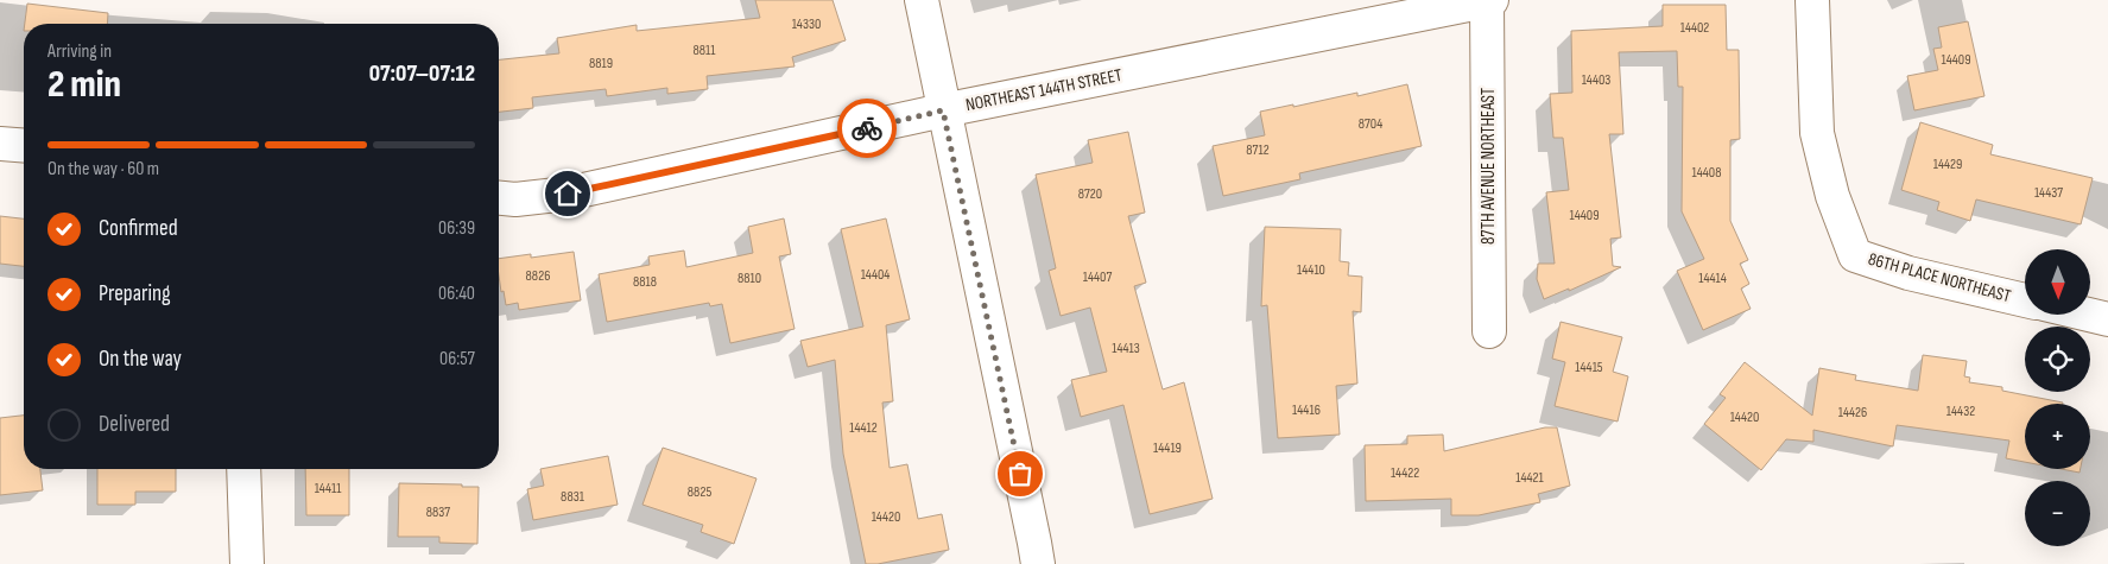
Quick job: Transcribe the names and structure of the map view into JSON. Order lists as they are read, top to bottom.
{
  "streets": {
    "street": ["NORTHEAST 144TH STREET", "87TH AVENUE NORTHEAST", "86TH PLACE NORTHEAST"]
  },
  "crossings": [
    ["NORTHEAST 144TH STREET", "87TH AVENUE NORTHEAST"]
  ],
  "house_numbers": [
    "14330",
    "14402",
    "8811",
    "14409",
    "8819",
    "14403",
    "8704",
    "8712",
    "14429",
    "14408",
    "14437",
    "8720",
    "14409",
    "14410",
    "14404",
    "8826",
    "14407",
    "8810",
    "14414",
    "8818",
    "14413",
    "14415",
    "14416",
    "14432",
    "14426",
    "14420",
    "14412",
    "14419",
    "14422",
    "14421",
    "14411",
    "8825",
    "8831",
    "8837",
    "14420"
  ],
  "north": "bottom",
  "page": {
    "heading": ["2 min", "Arriving in", "07:07–07:12"],
    "bar": "On the way · 60 m",
    "list": [
      ["Confirmed", "06:39"],
      ["Preparing", "06:40"],
      ["On the way", "06:57"],
      "Delivered"
    ],
    "map_buttons": ["+", "−"]
  }
}
